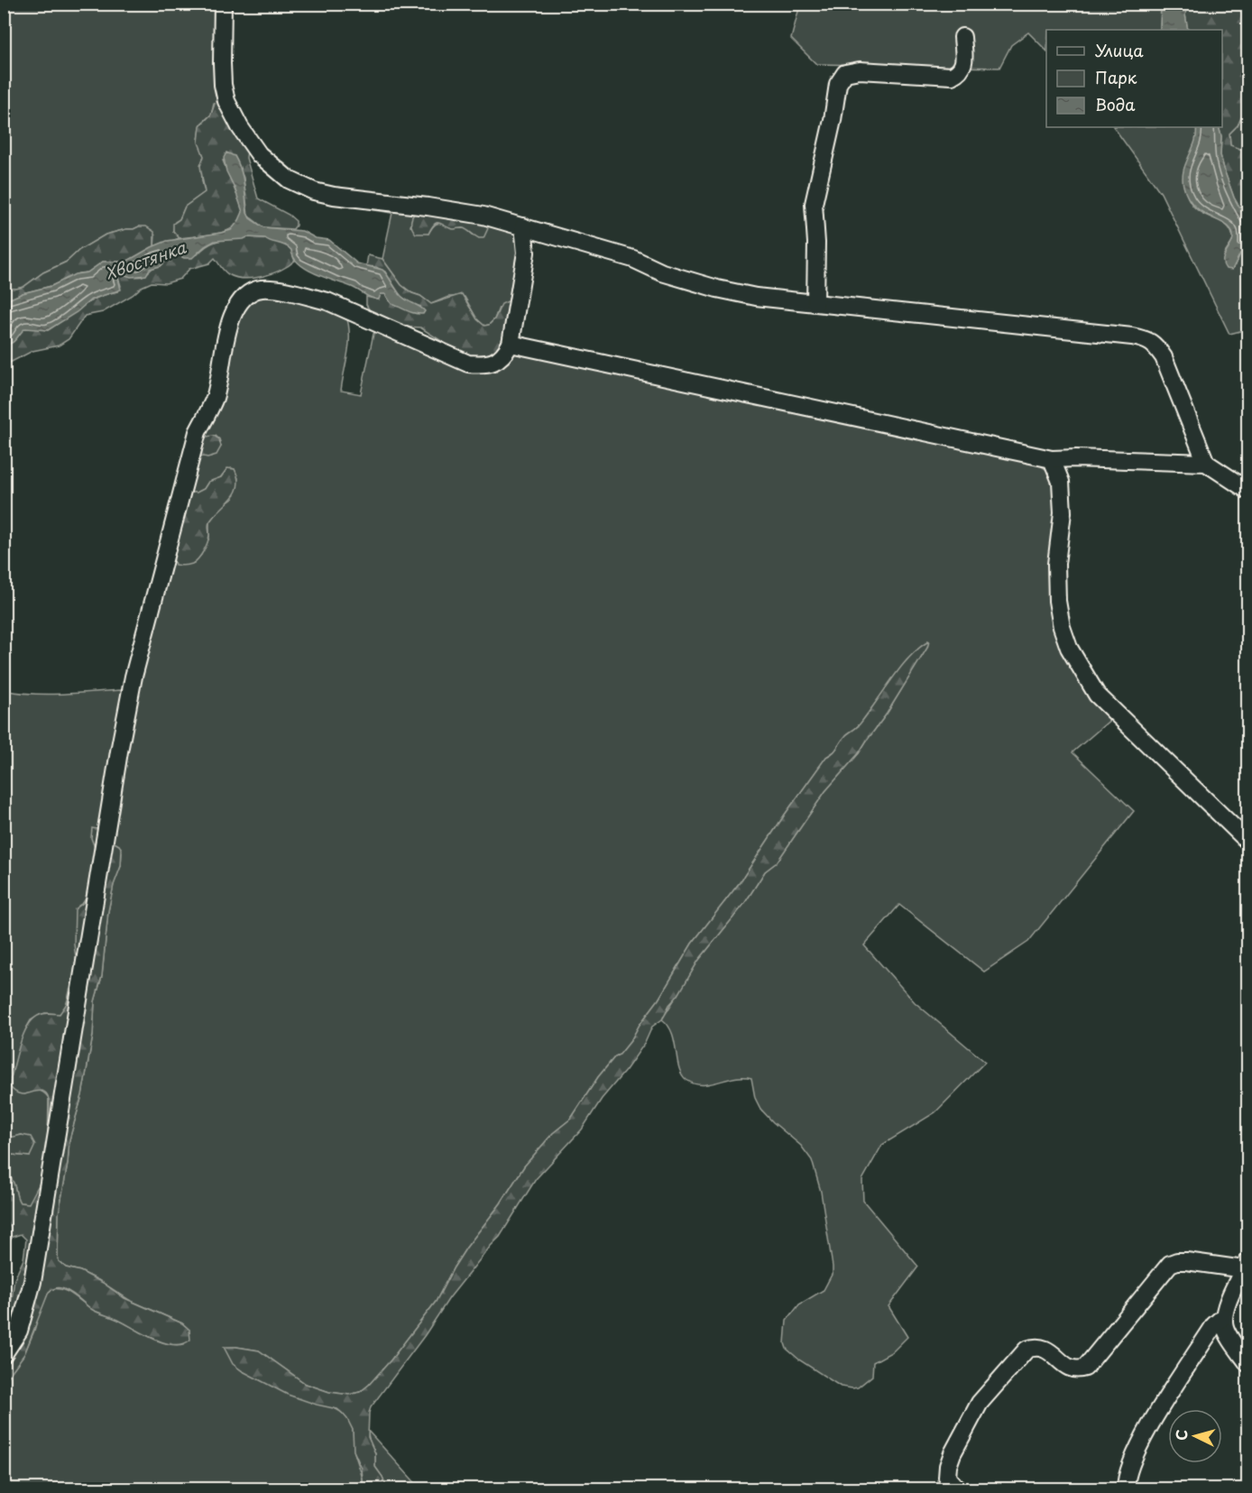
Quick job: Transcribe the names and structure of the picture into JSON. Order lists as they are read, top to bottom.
{
  "water": ["Хвостянка"],
  "legend": ["Улица", "Парк", "Вода"],
  "north": "left"
}
